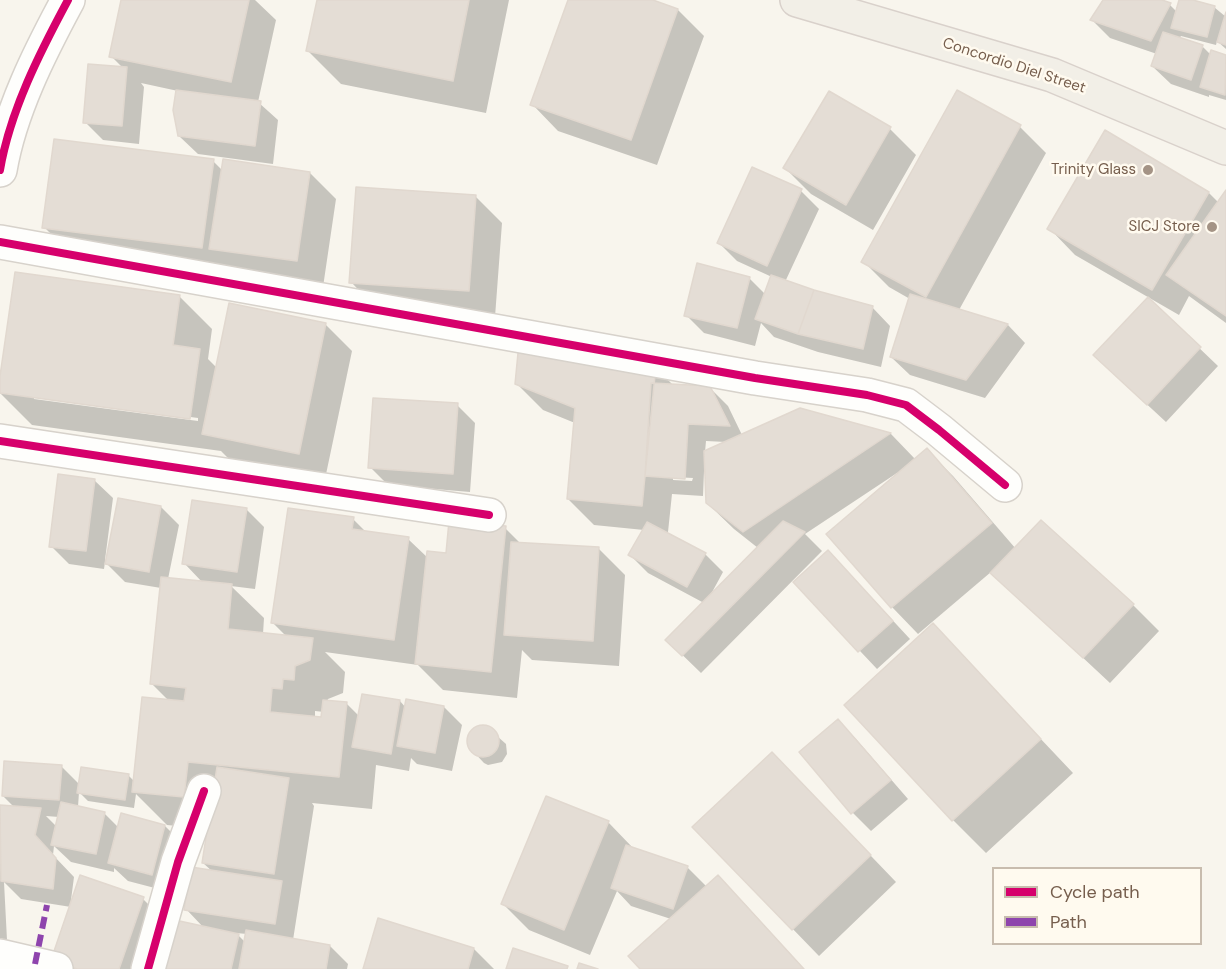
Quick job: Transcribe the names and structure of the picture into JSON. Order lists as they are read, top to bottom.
{
  "streets": {
    "main road": ["Concordio Diel Street"]
  },
  "places": ["Trinity Glass", "SICJ Store"],
  "legend": ["Cycle path", "Path"]
}
